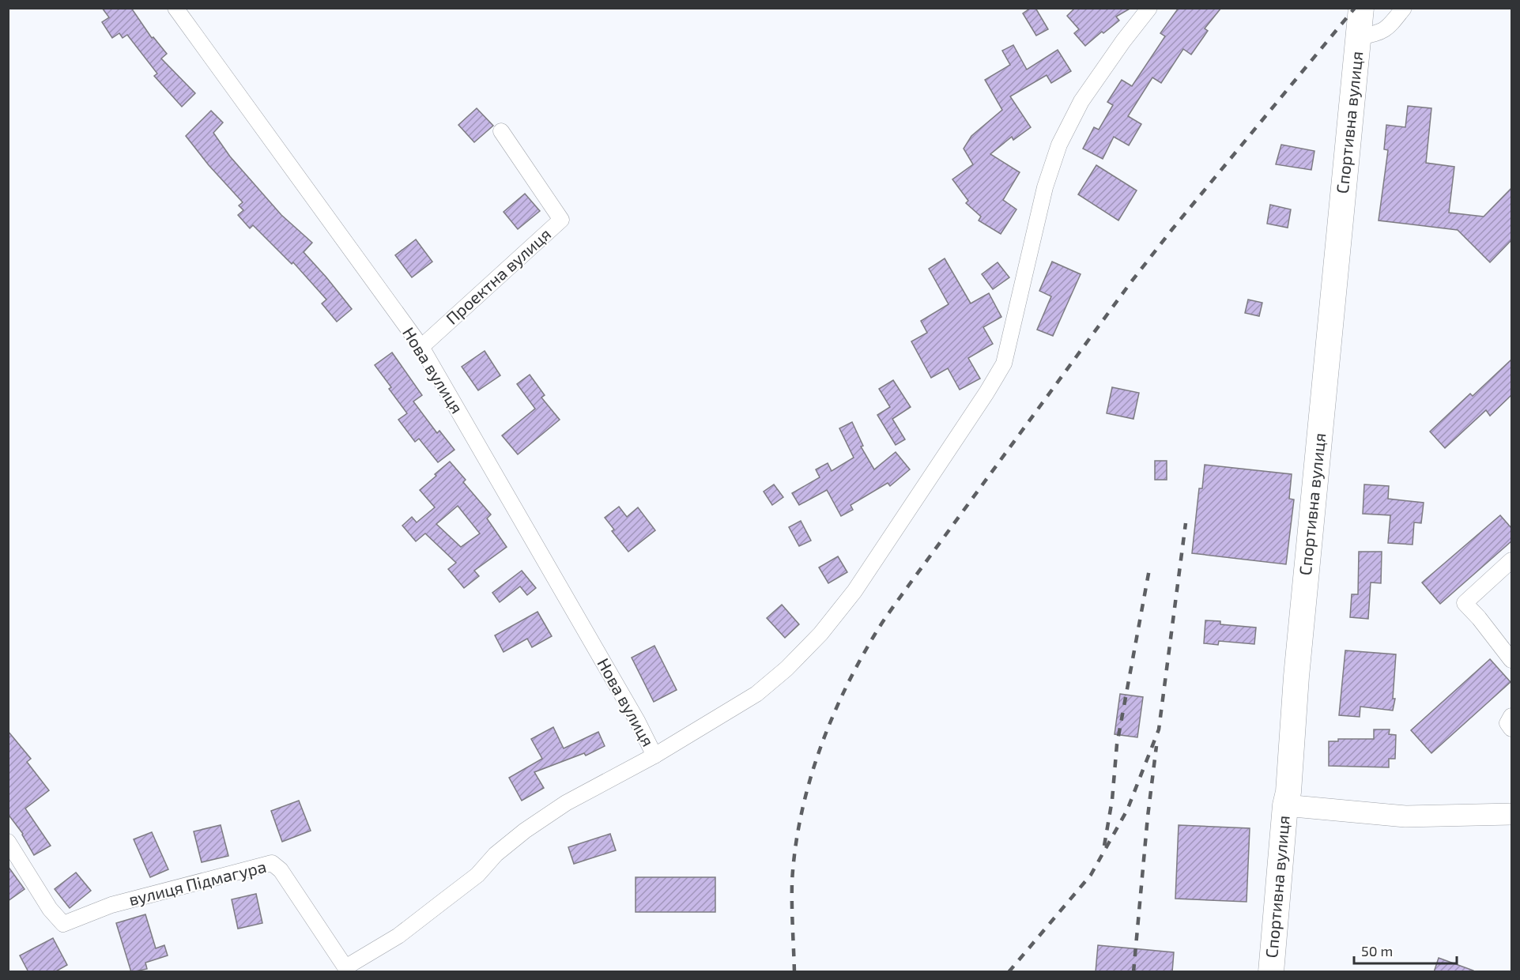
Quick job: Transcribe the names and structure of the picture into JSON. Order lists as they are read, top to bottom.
{
  "streets": {
    "main road": ["Спортивна вулиця"],
    "street": ["Проектна вулиця", "Нова вулиця", "вулиця Підмагура"]
  },
  "crossings": [
    ["Проектна вулиця", "Нова вулиця"],
    ["Нова вулиця", "вулиця Підмагура"]
  ],
  "scale_bar": "50 m"
}
